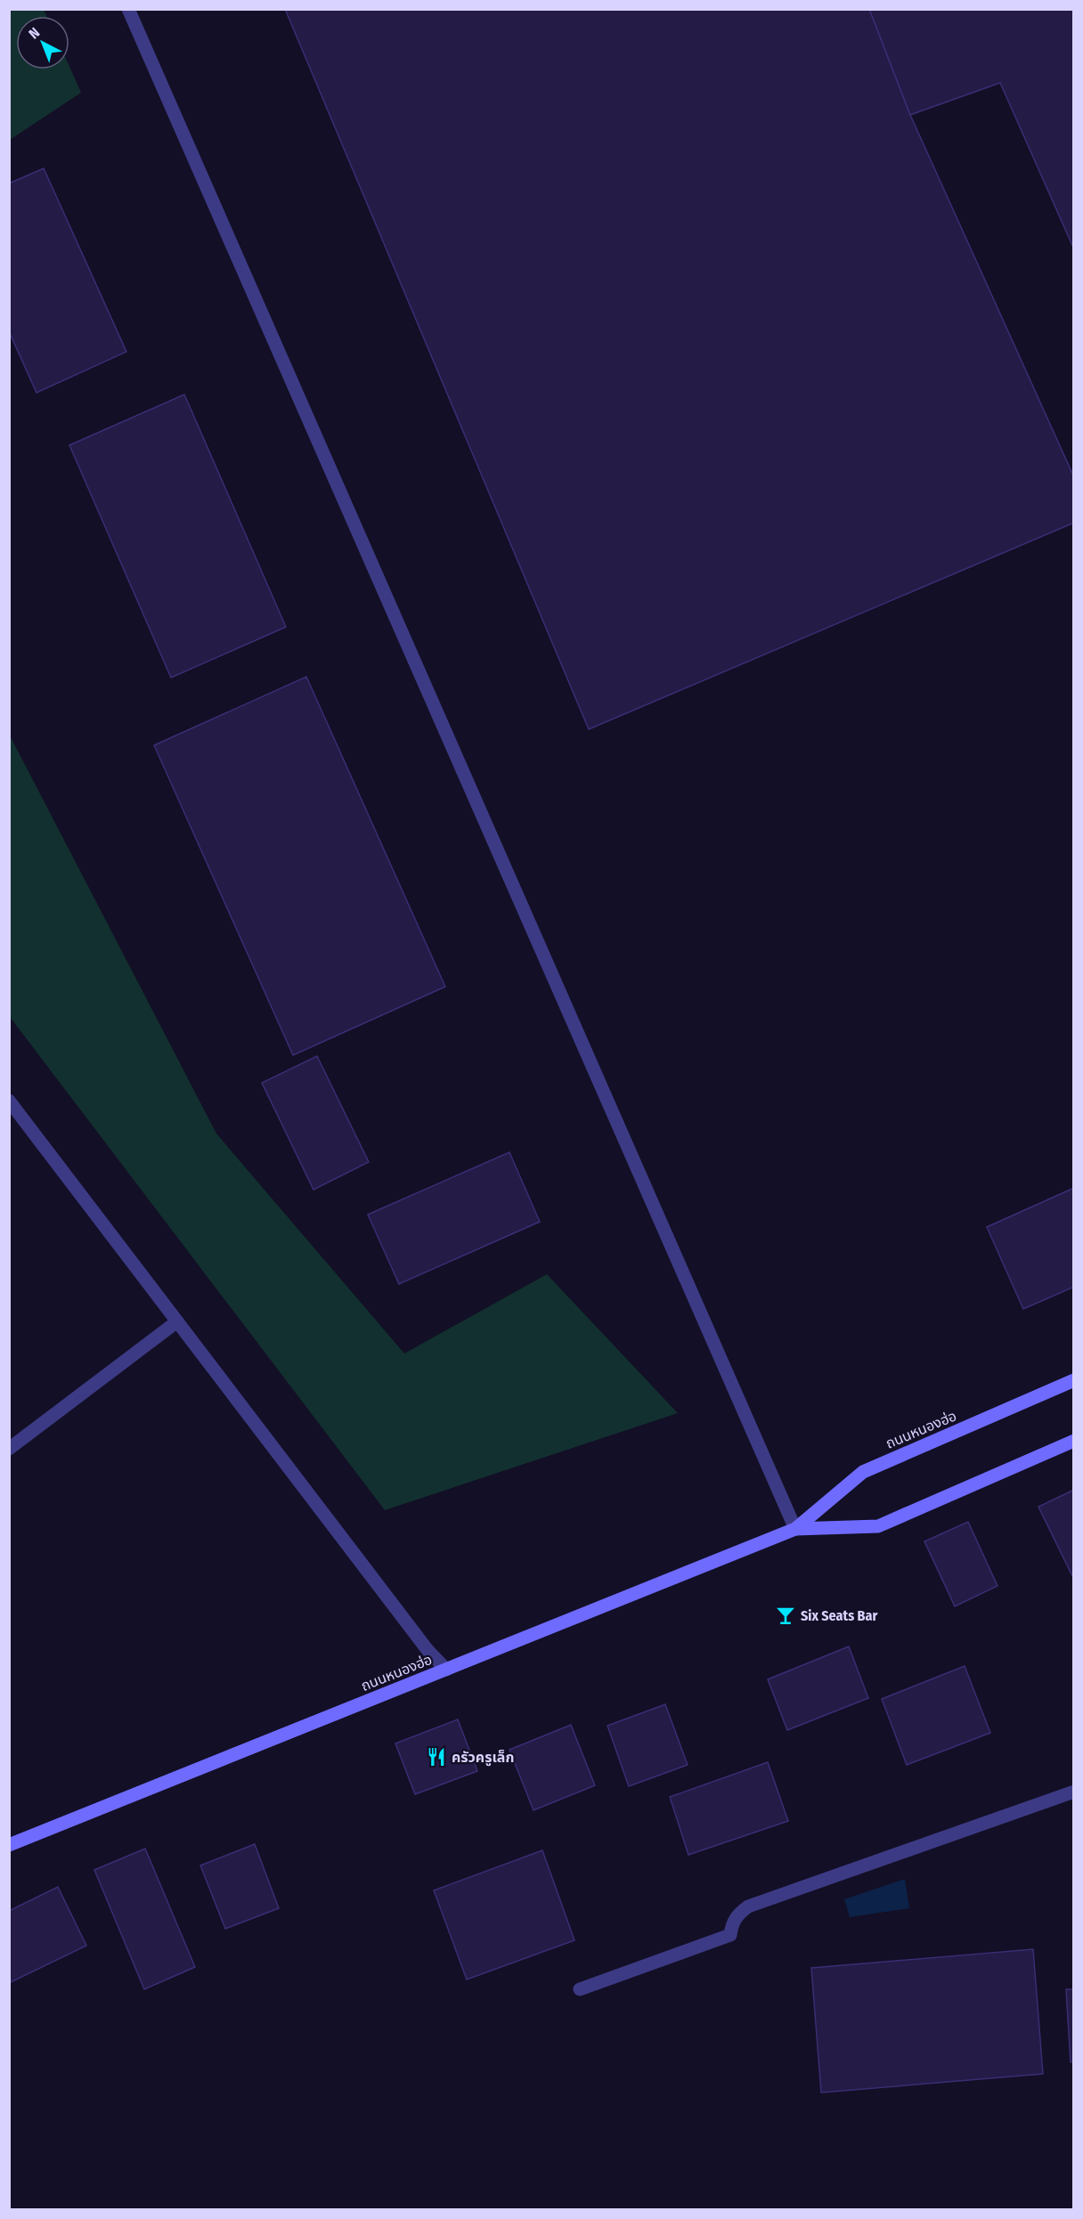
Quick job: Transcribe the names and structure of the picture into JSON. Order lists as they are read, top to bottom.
{
  "streets": {
    "street": ["ถนนหนองฮ่อ"]
  },
  "places": {
    "bar": ["Six Seats Bar"],
    "restaurant": ["ครัวครูเล็ก"]
  },
  "north": "top left"
}
